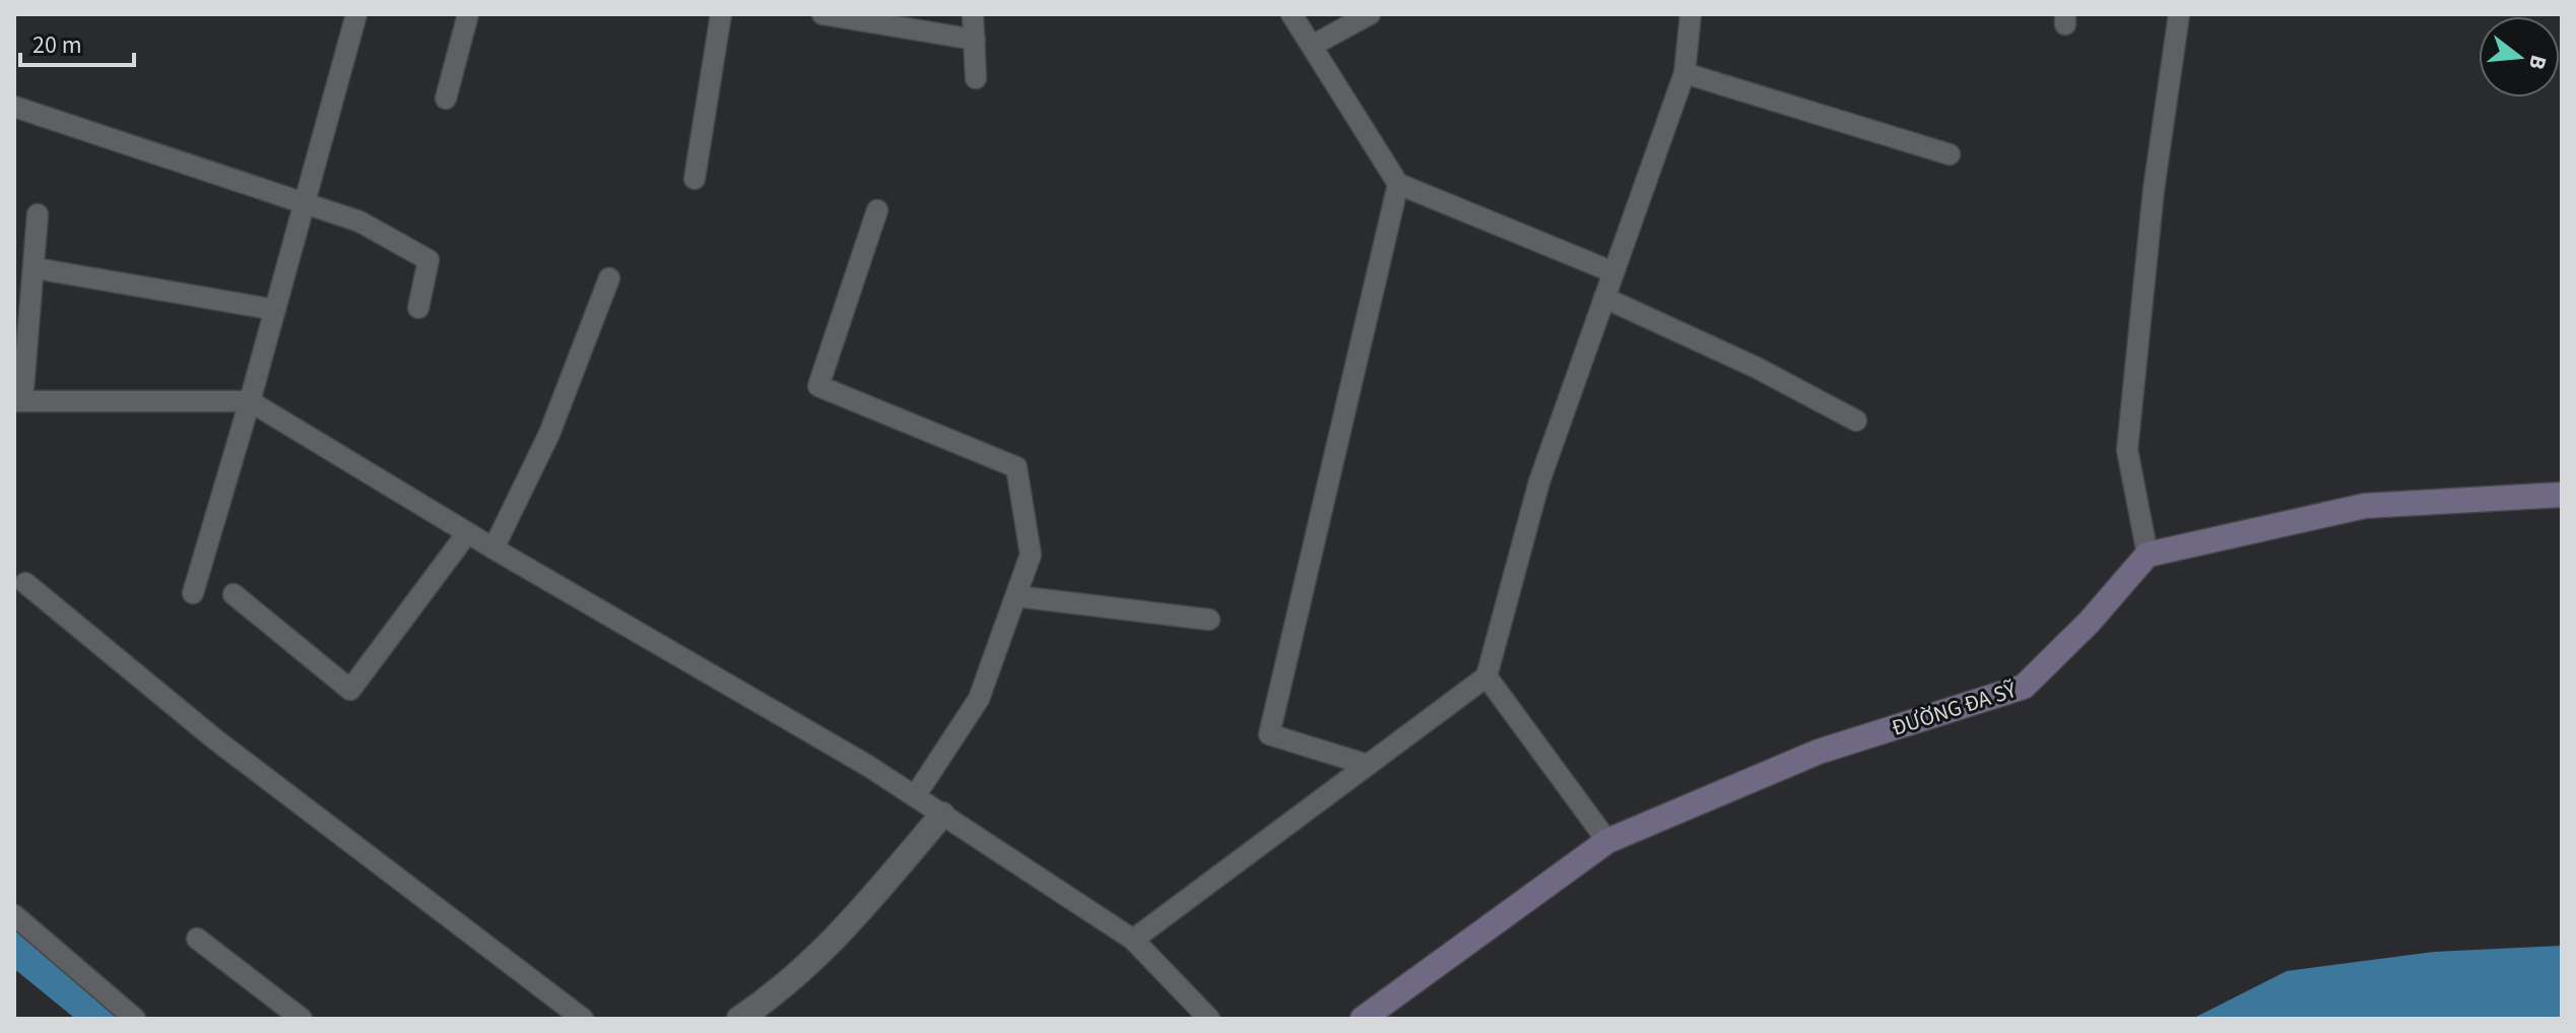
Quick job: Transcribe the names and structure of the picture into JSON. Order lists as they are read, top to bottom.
{
  "streets": {
    "street": ["ĐƯỜNG ĐA SỸ"]
  },
  "scale_bar": "20 m",
  "north": "right"
}
